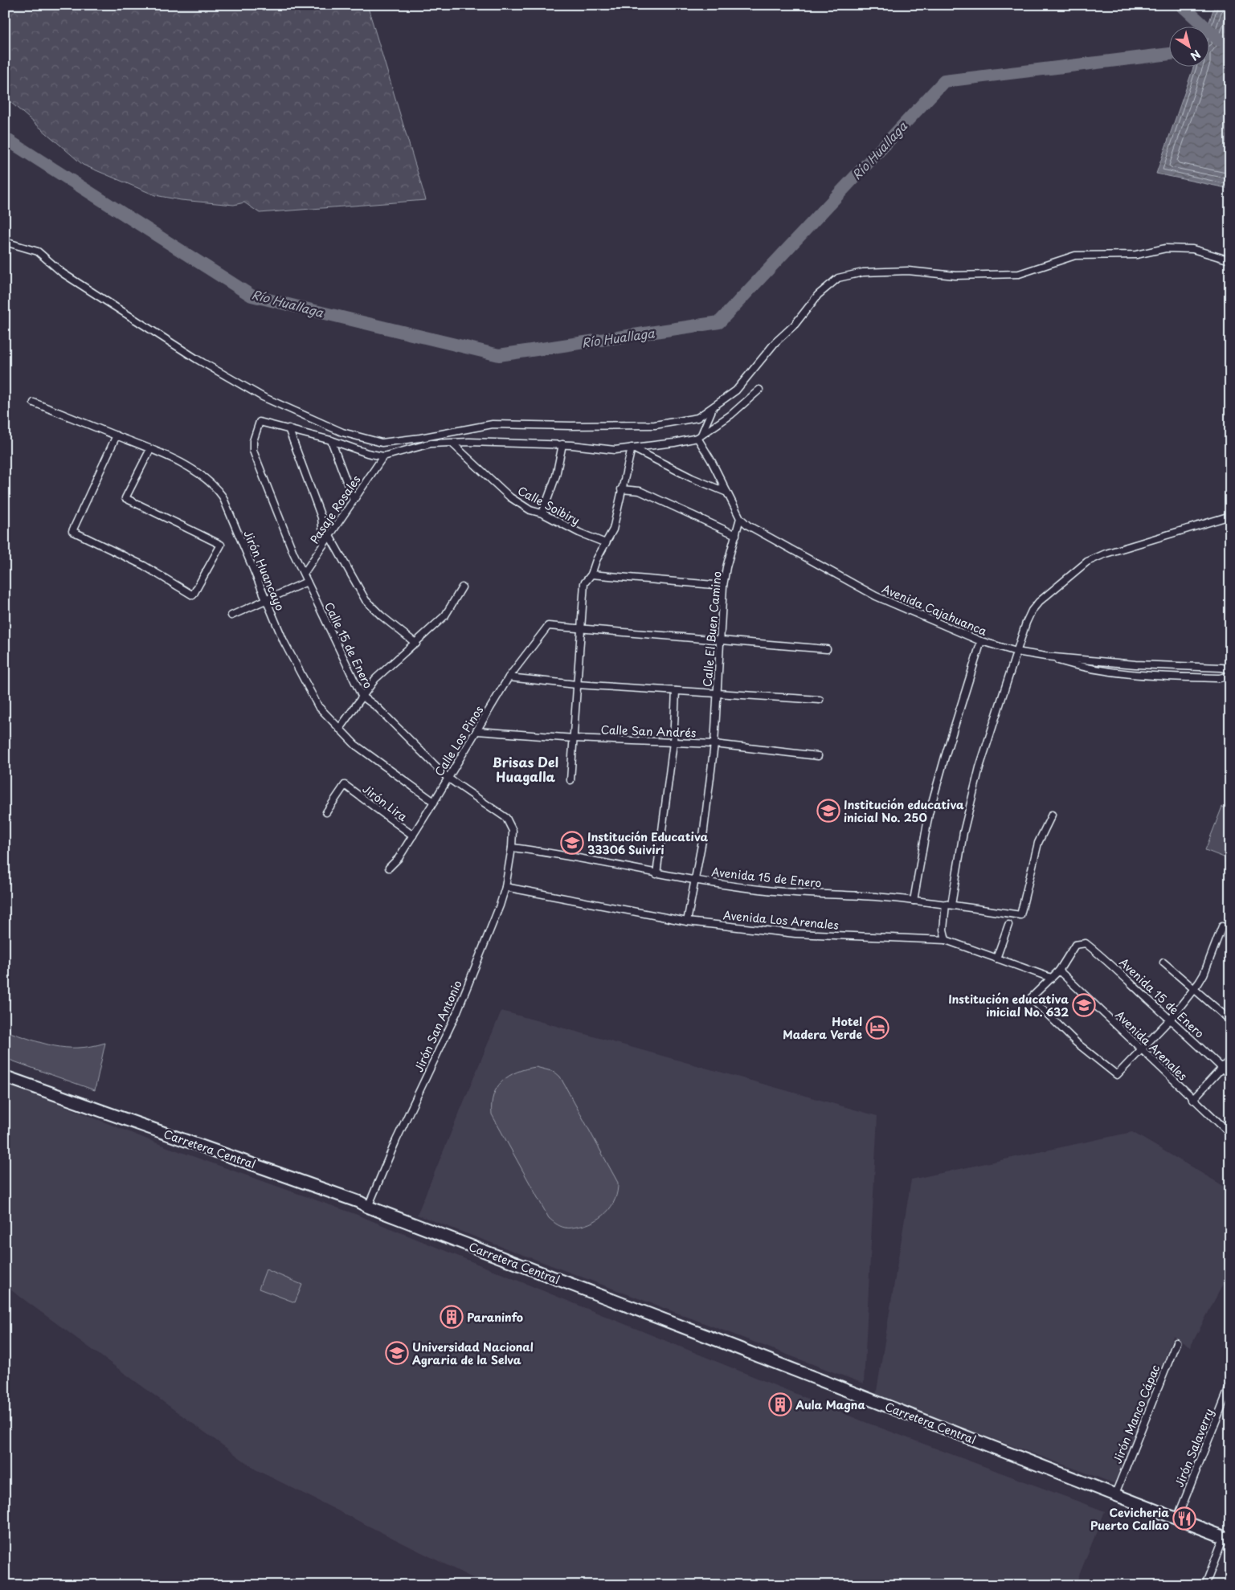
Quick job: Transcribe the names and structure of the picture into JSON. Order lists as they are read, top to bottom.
{
  "streets": {
    "highway": ["Carretera Central"],
    "street": [
      "Calle Soibiry",
      "Pasaje Rosales",
      "Jirón Huancayo",
      "Avenida Cajahuanca",
      "Calle El Buen Camino",
      "Calle 15 de Enero",
      "Calle San Andrés",
      "Calle Los Pinos",
      "Jirón Lira",
      "Avenida 15 de Enero",
      "Avenida Los Arenales",
      "Jirón San Antonio",
      "Avenida Arenales",
      "Jirón Manco Cápac",
      "Jirón Salaverry"
    ]
  },
  "crossings": [
    ["Pasaje Rosales", "Calle 15 de Enero"],
    ["Jirón Huancayo", "Calle Los Pinos"],
    ["Avenida Cajahuanca", "Calle El Buen Camino"],
    ["Calle El Buen Camino", "Calle San Andrés"],
    ["Calle El Buen Camino", "Avenida 15 de Enero"],
    ["Calle El Buen Camino", "Avenida Los Arenales"],
    ["Calle 15 de Enero", "Calle Los Pinos"],
    ["Calle 15 de Enero", "Avenida 15 de Enero"],
    ["Calle 15 de Enero", "Jirón San Antonio"],
    ["Calle San Andrés", "Calle Los Pinos"],
    ["Calle Los Pinos", "Jirón Lira"],
    ["Avenida 15 de Enero", "Jirón San Antonio"],
    ["Avenida 15 de Enero", "Avenida Arenales"],
    ["Avenida Los Arenales", "Jirón San Antonio"],
    ["Jirón San Antonio", "Carretera Central"],
    ["Carretera Central", "Jirón Manco Cápac"],
    ["Carretera Central", "Jirón Salaverry"]
  ],
  "districts": ["Brisas Del Huagalla"],
  "water": ["Río Huallaga"],
  "places": {
    "school or university": [
      "Institución educativa inicial No. 250",
      "Institución Educativa 33306 Suiviri",
      "Institución educativa inicial No. 632",
      "Universidad Nacional Agraria de la Selva"
    ],
    "hotel": ["Hotel Madera Verde"],
    "building": ["Paraninfo", "Aula Magna"],
    "restaurant": ["Cevicheria Puerto Callao"]
  },
  "north": "bottom right"
}
